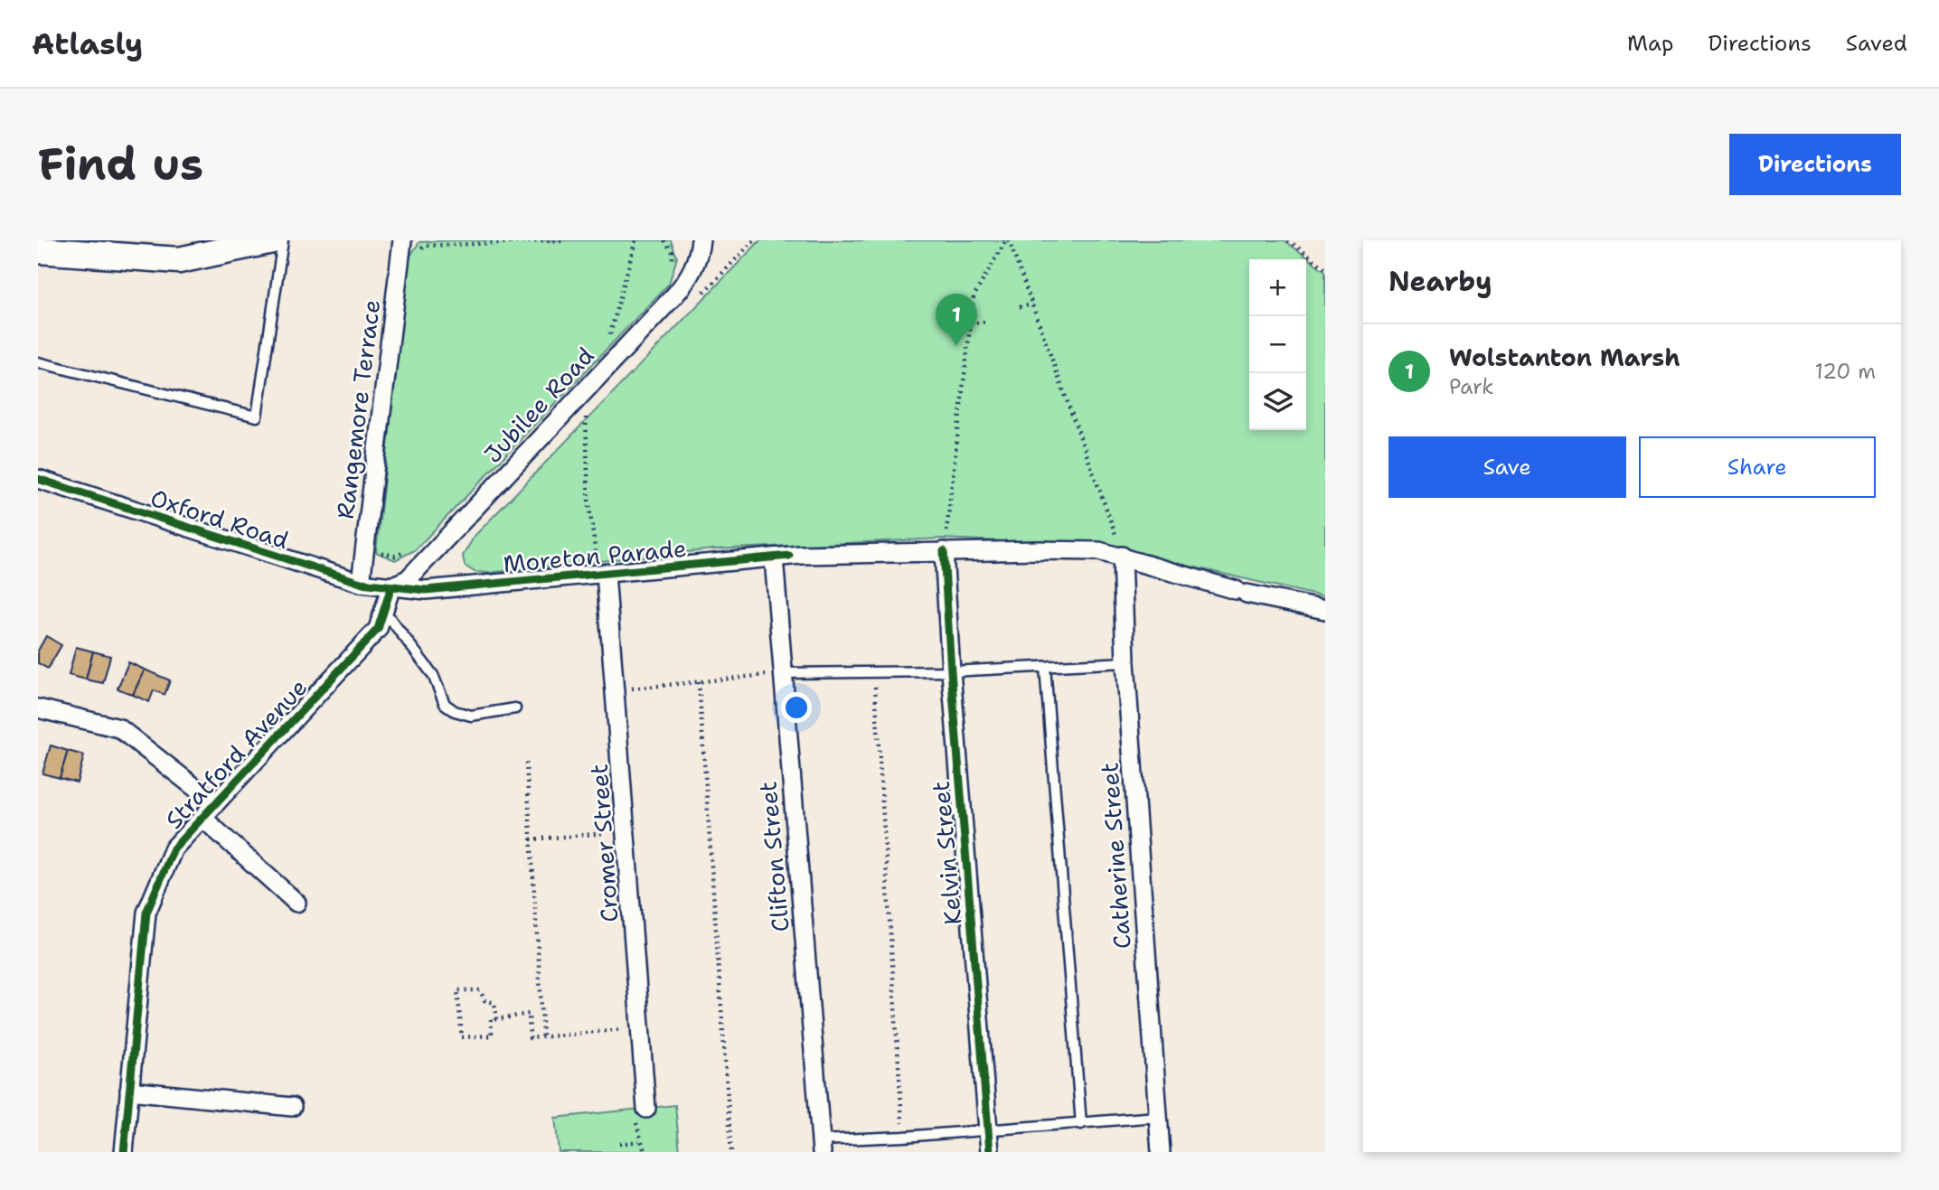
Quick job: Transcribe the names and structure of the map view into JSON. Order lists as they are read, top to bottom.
{
  "streets": {
    "street": [
      "Jubilee Road",
      "Rangemore Terrace",
      "Oxford Road",
      "Moreton Parade",
      "Stratford Avenue",
      "Cromer Street",
      "Kelvin Street",
      "Catherine Street",
      "Clifton Street"
    ]
  },
  "crossings": [
    ["Jubilee Road", "Oxford Road"],
    ["Jubilee Road", "Moreton Parade"],
    ["Jubilee Road", "Stratford Avenue"],
    ["Rangemore Terrace", "Oxford Road"],
    ["Oxford Road", "Moreton Parade"],
    ["Oxford Road", "Stratford Avenue"],
    ["Moreton Parade", "Stratford Avenue"],
    ["Moreton Parade", "Cromer Street"],
    ["Moreton Parade", "Kelvin Street"],
    ["Moreton Parade", "Catherine Street"],
    ["Moreton Parade", "Clifton Street"]
  ],
  "page": {
    "header": "Atlasly",
    "nav": ["Map", "Directions", "Saved"],
    "buttons": [
      "Directions",
      ["Save", "Share"]
    ],
    "title": "Find us",
    "heading": "Nearby",
    "map_buttons": ["+", "−"],
    "pins": "1",
    "list": [
      {
        "mark": "1",
        "name": "Wolstanton Marsh",
        "note": "Park",
        "value": "120 m"
      }
    ]
  }
}
